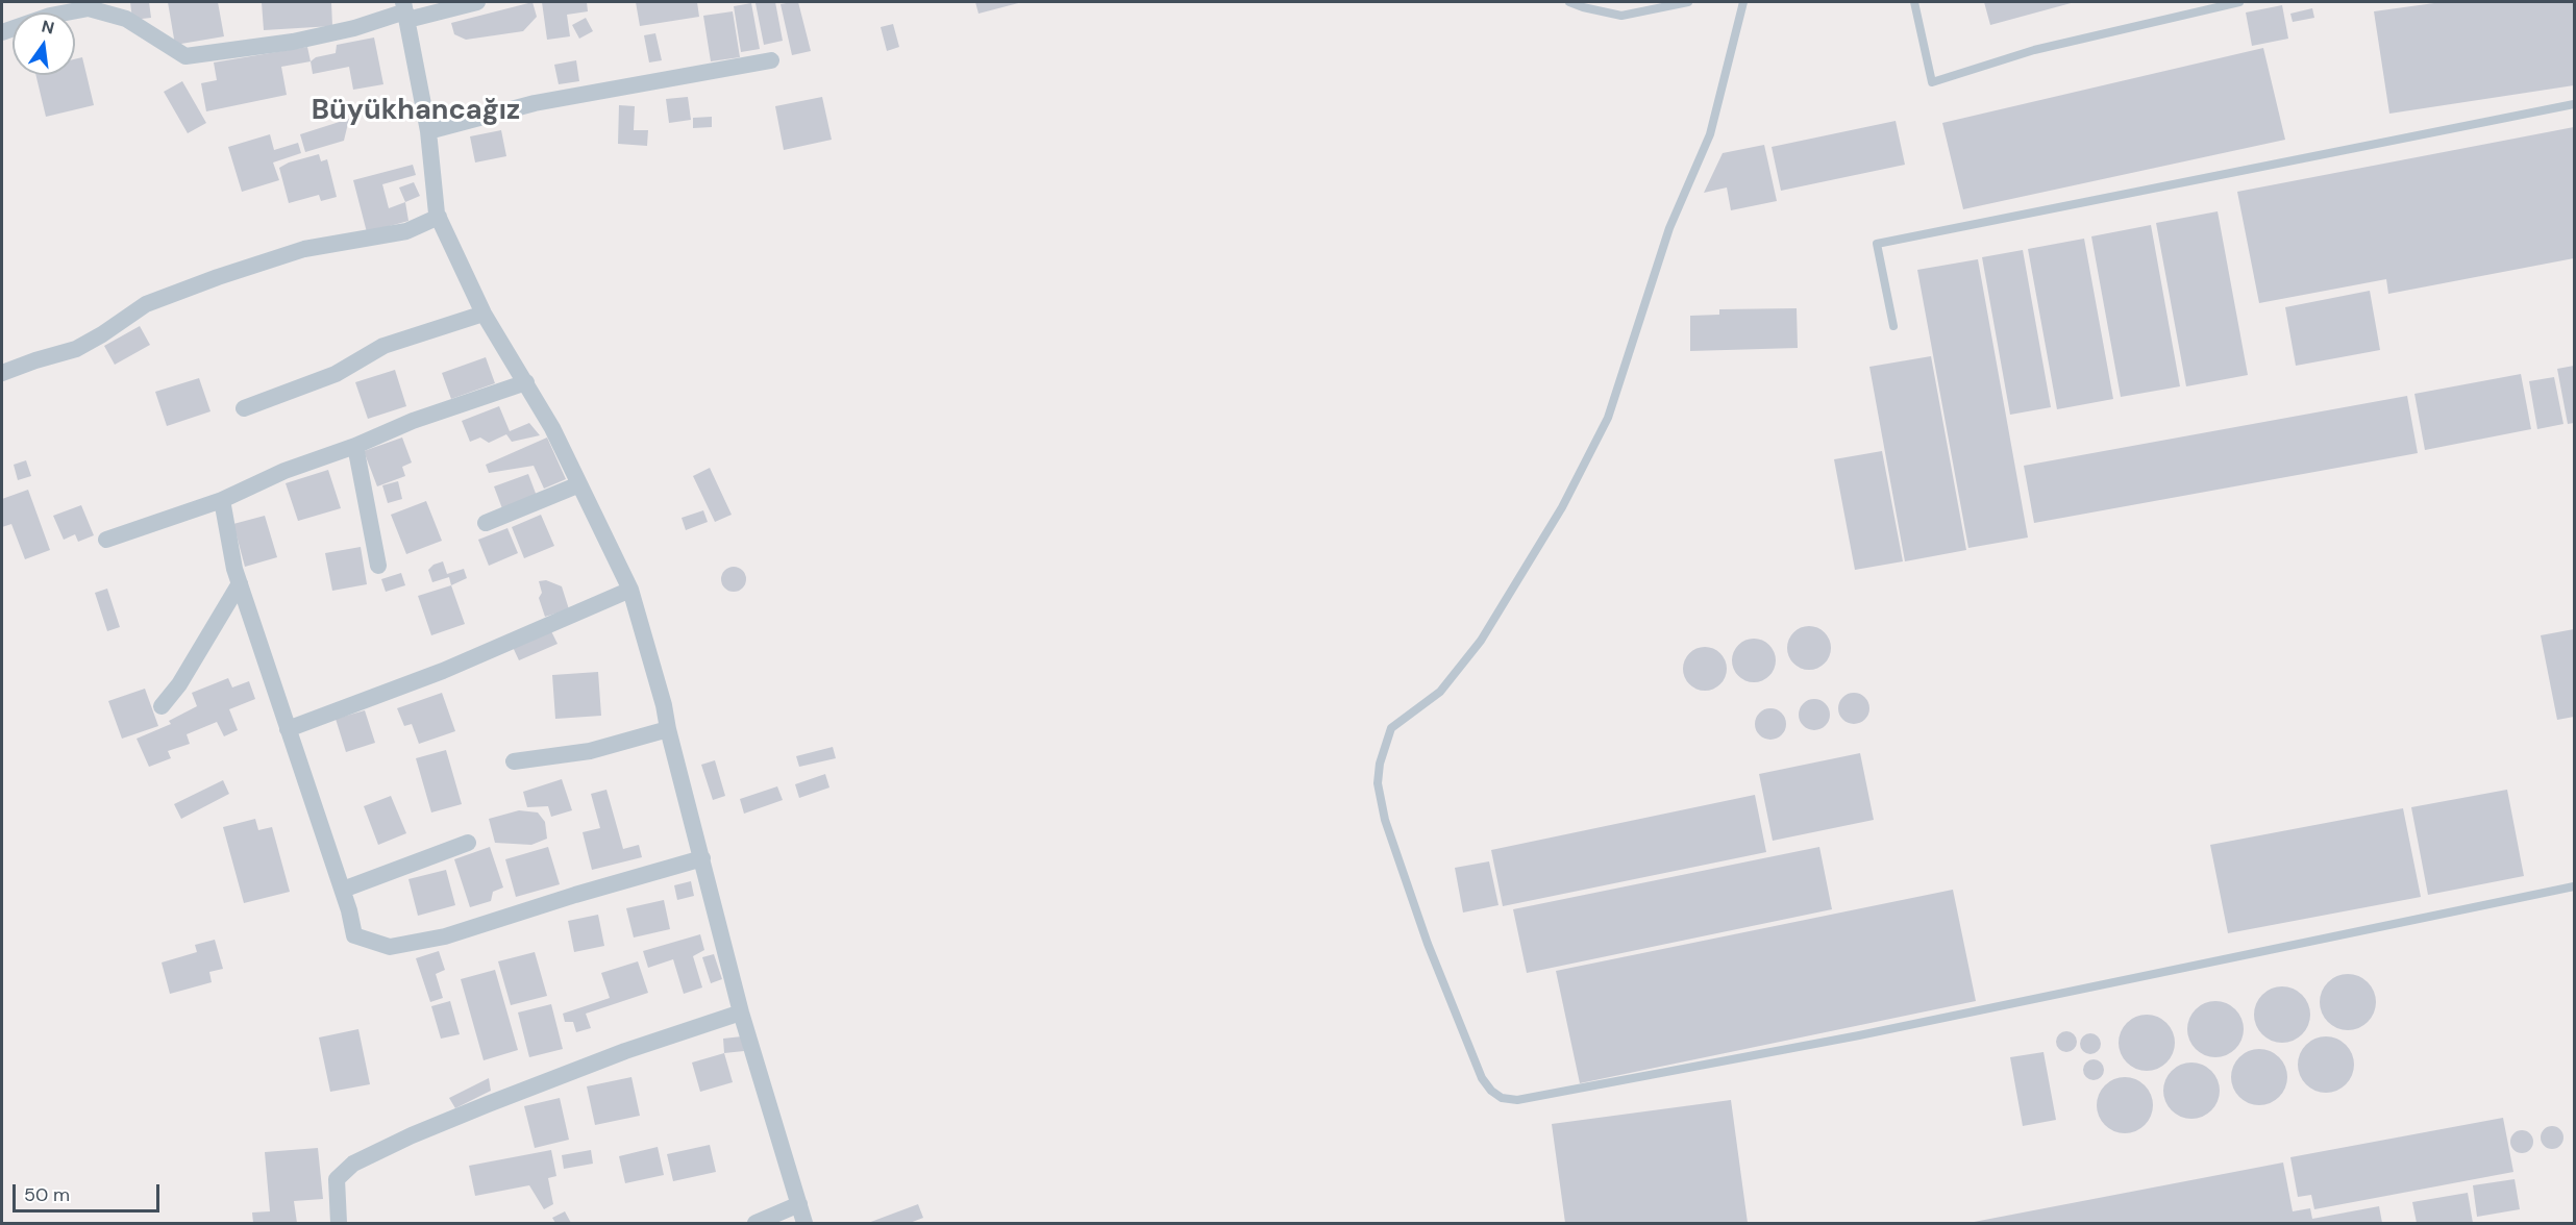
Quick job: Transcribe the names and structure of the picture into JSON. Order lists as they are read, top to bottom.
{
  "districts": ["Büyükhancağız"],
  "scale_bar": "50 m",
  "north": "top"
}
